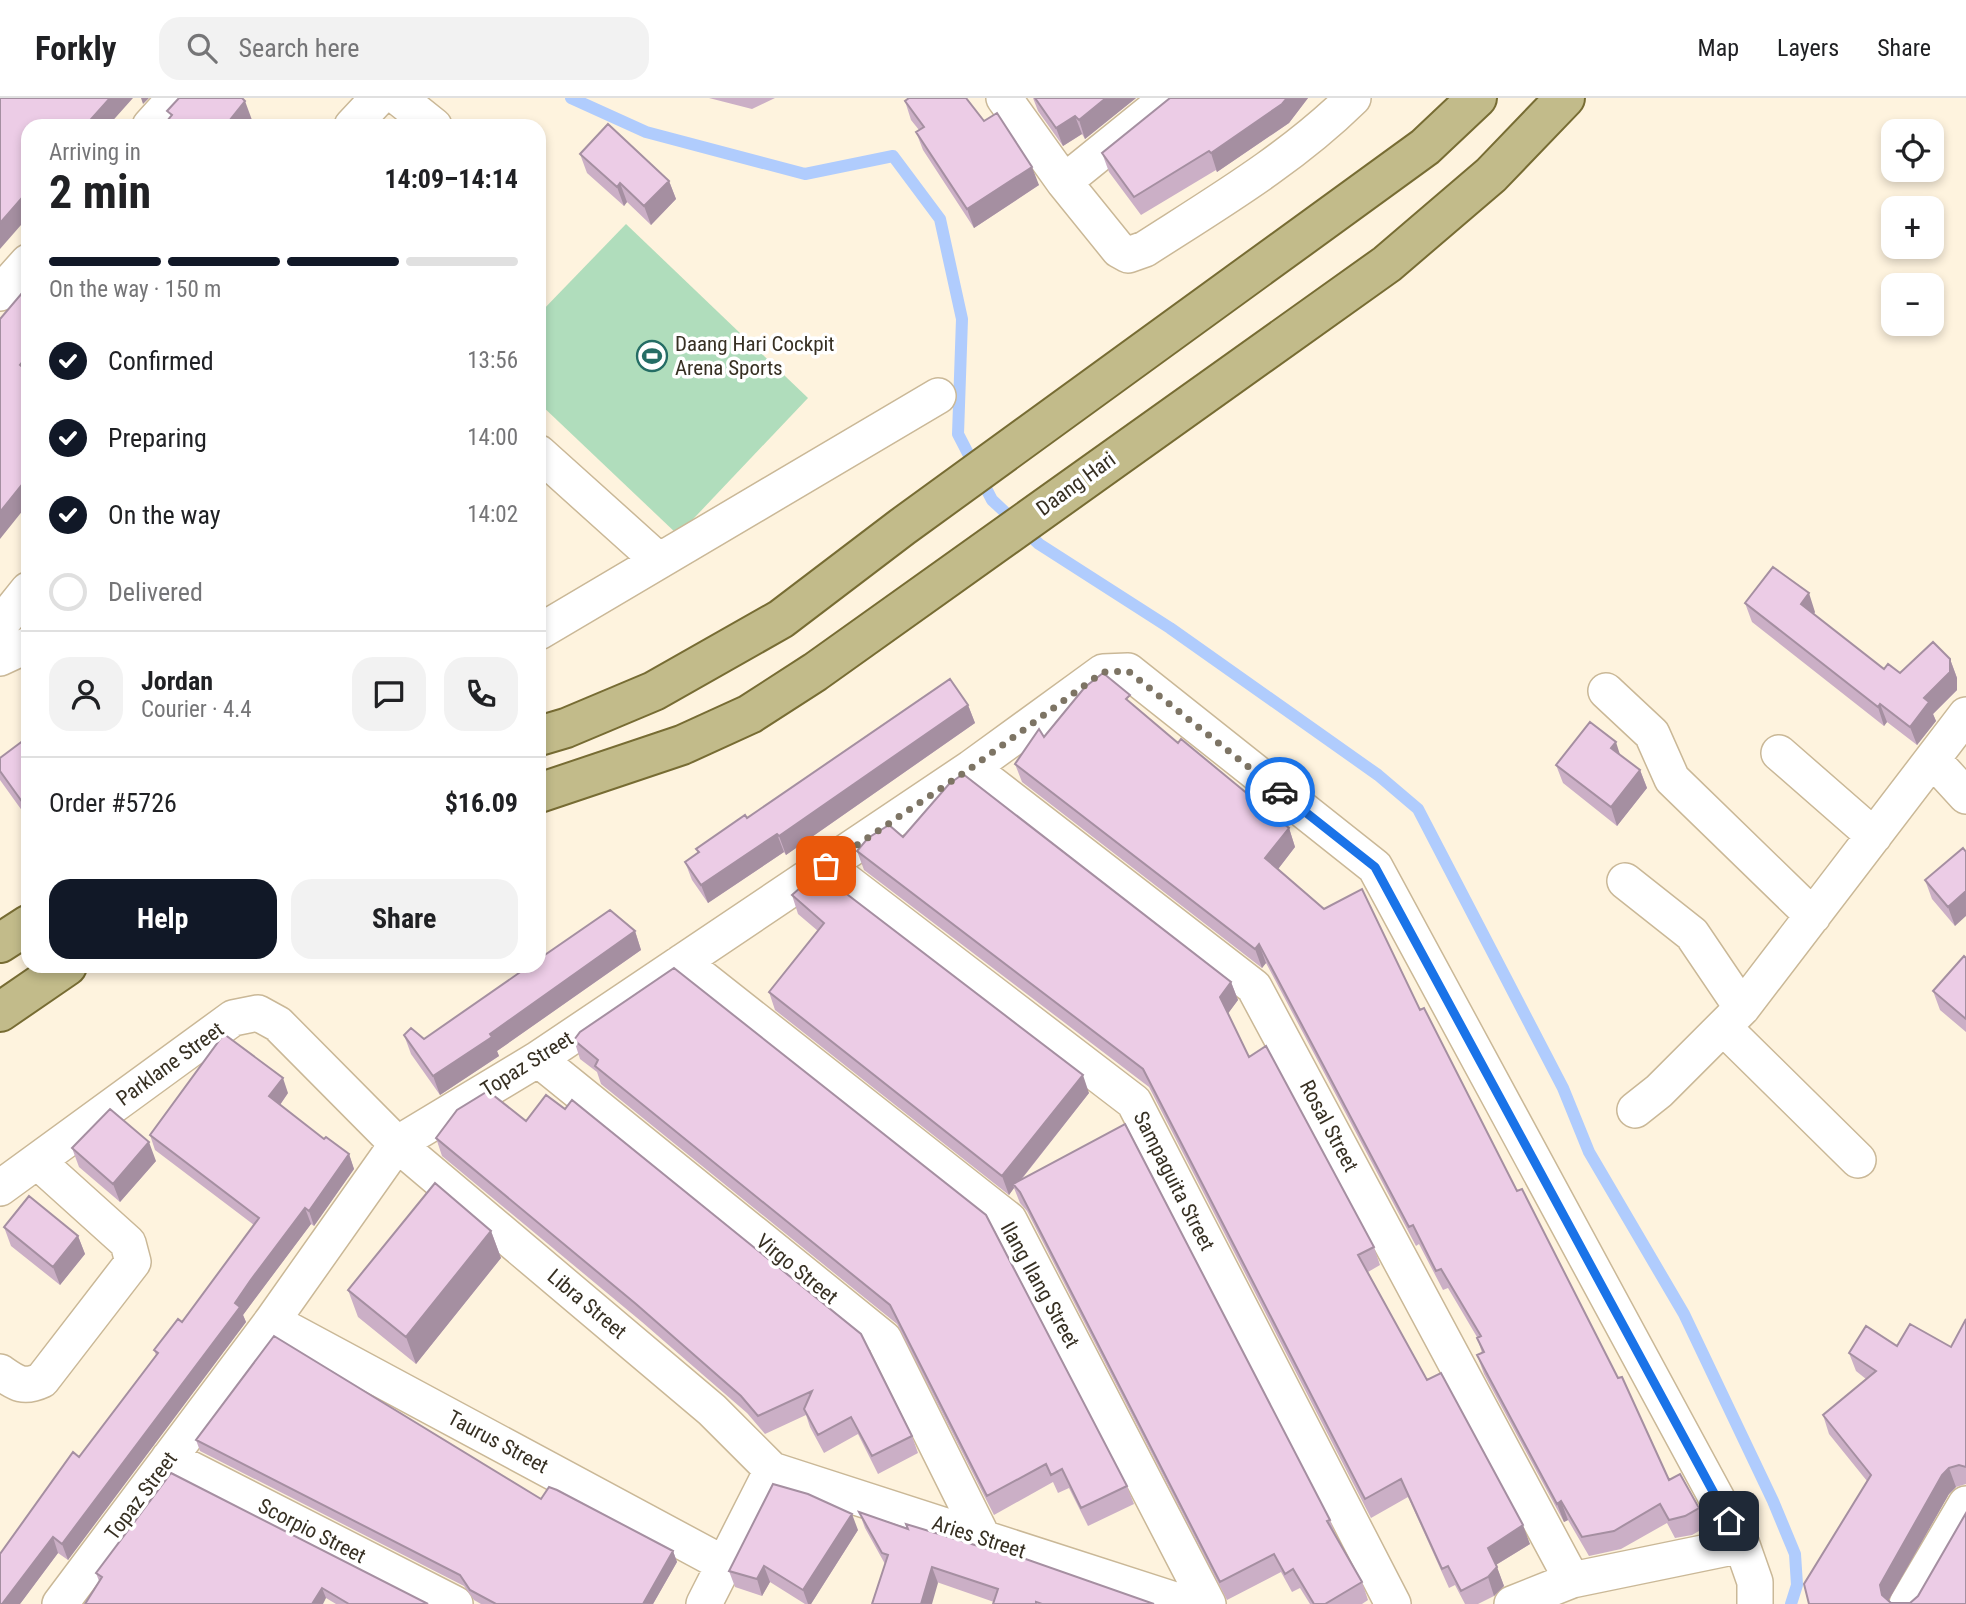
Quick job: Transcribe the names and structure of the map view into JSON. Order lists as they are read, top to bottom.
{
  "streets": {
    "main road": ["Daang Hari"],
    "street": [
      "Parklane Street",
      "Topaz Street",
      "Rosal Street",
      "Sampaguita Street",
      "Virgo Street",
      "Ilang Ilang Street",
      "Libra Street",
      "Taurus Street",
      "Scorpio Street",
      "Aries Street"
    ]
  },
  "crossings": [
    ["Parklane Street", "Topaz Street"],
    ["Parklane Street", "Libra Street"],
    ["Topaz Street", "Rosal Street"],
    ["Topaz Street", "Sampaguita Street"],
    ["Topaz Street", "Virgo Street"],
    ["Topaz Street", "Ilang Ilang Street"],
    ["Topaz Street", "Libra Street"],
    ["Topaz Street", "Taurus Street"],
    ["Topaz Street", "Scorpio Street"],
    ["Virgo Street", "Aries Street"],
    ["Libra Street", "Aries Street"]
  ],
  "places": {
    "sports": ["Daang Hari Cockpit Arena Sports"]
  },
  "page": {
    "header": "Forkly",
    "search": "Search here",
    "nav": ["Map", "Layers", "Share"],
    "map_buttons": ["+", "−"],
    "heading": ["2 min", "Arriving in", "14:09–14:14"],
    "panel": [
      "Jordan",
      "Courier · 4.4",
      "Order #5726",
      "$16.09"
    ],
    "bar": "On the way · 150 m",
    "list": [
      ["Confirmed", "13:56"],
      ["Preparing", "14:00"],
      ["On the way", "14:02"],
      "Delivered"
    ],
    "buttons": ["Help", "Share"]
  }
}
